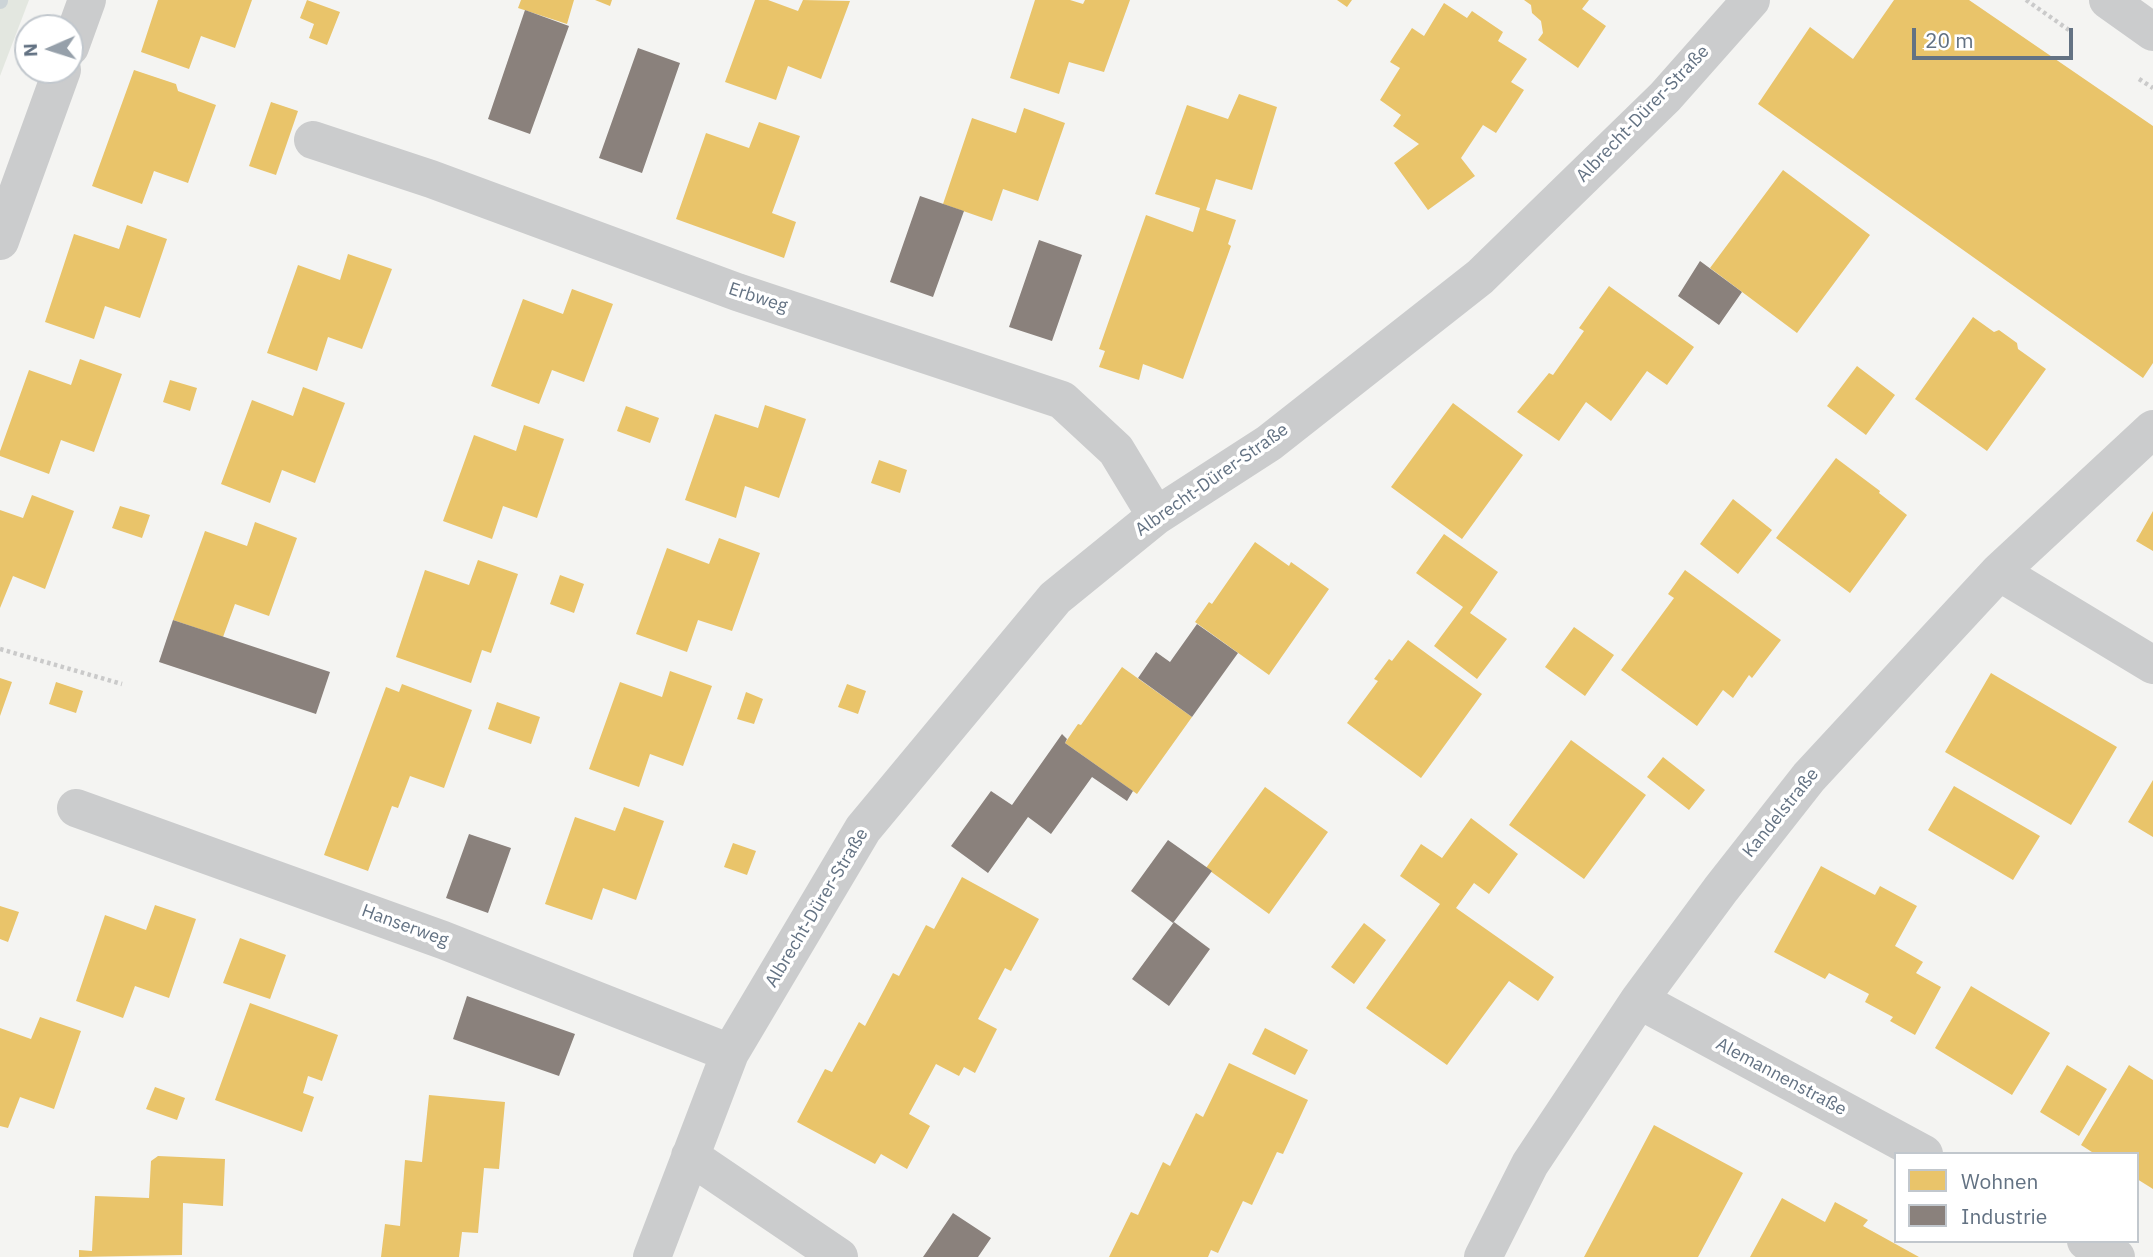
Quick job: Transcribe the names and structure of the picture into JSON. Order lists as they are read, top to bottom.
{
  "streets": {
    "street": [
      "Albrecht-Dürer-Straße",
      "Erbweg",
      "Kandelstraße",
      "Hanserweg",
      "Alemannenstraße"
    ]
  },
  "crossings": [
    ["Albrecht-Dürer-Straße", "Erbweg"],
    ["Albrecht-Dürer-Straße", "Hanserweg"],
    ["Kandelstraße", "Alemannenstraße"]
  ],
  "legend": ["Wohnen", "Industrie"],
  "scale_bar": "20 m",
  "north": "left"
}
